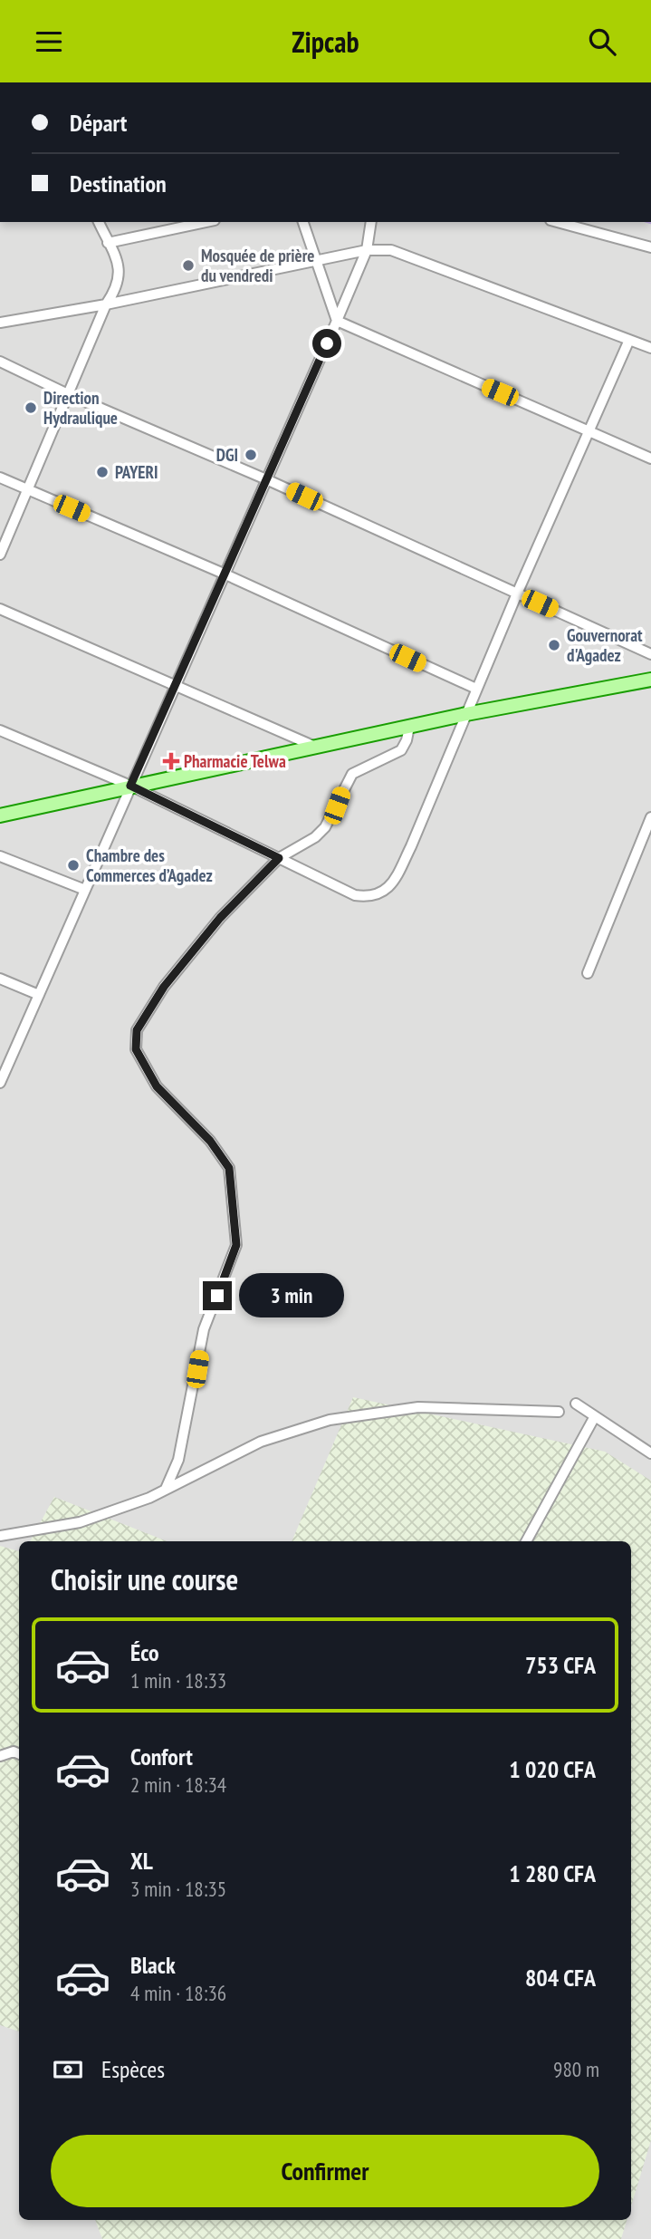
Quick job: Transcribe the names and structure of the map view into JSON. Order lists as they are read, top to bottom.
{
  "places": {
    "other": [
      "Mosquée de prière du vendredi",
      "Direction Hydraulique",
      "DGI",
      "PAYERI",
      "Gouvernorat d'Agadez",
      "Chambre des Commerces d’Agadez"
    ],
    "health": ["Pharmacie Telwa"]
  },
  "page": {
    "header": "Zipcab",
    "banner": ["Départ", "Destination"],
    "bubble": "3 min",
    "heading": "Choisir une course",
    "list": [
      {
        "name": "Éco",
        "note": "1 min · 18:33",
        "value": "753 CFA"
      },
      {
        "name": "Confort",
        "note": "2 min · 18:34",
        "value": "1 020 CFA"
      },
      {
        "name": "XL",
        "note": "3 min · 18:35",
        "value": "1 280 CFA"
      },
      {
        "name": "Black",
        "note": "4 min · 18:36",
        "value": "804 CFA"
      }
    ],
    "pay": ["Espèces", "980 m"],
    "buttons": "Confirmer"
  }
}
